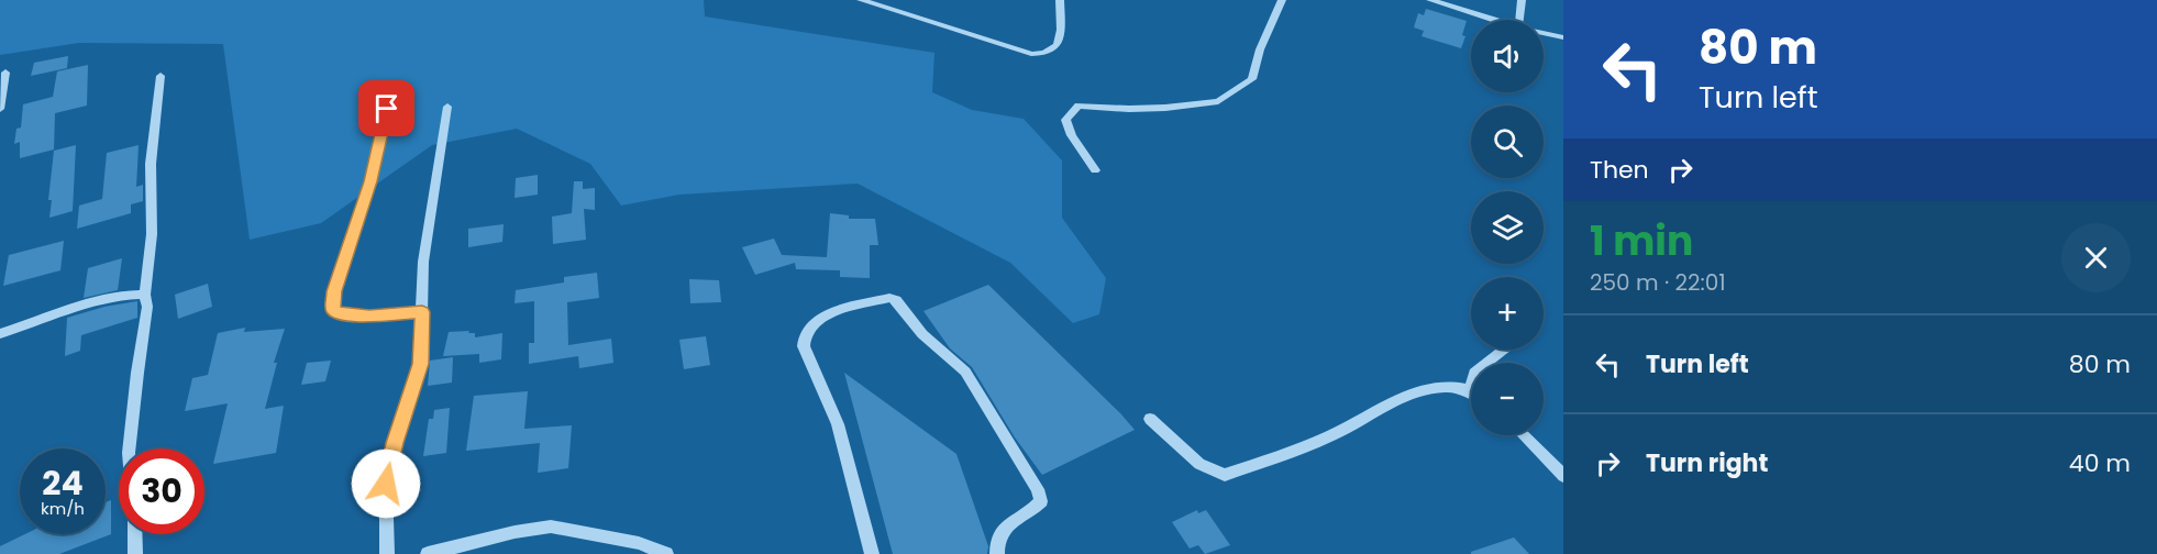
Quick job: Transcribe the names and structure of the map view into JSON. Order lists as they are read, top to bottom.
{
  "page": {
    "turn": ["80 m", "Turn left"],
    "map_buttons": ["+", "−"],
    "then": "Then",
    "heading": ["1 min", "250 m · 22:01"],
    "list": [
      {
        "name": "Turn left",
        "value": "80 m"
      },
      {
        "name": "Turn right",
        "value": "40 m"
      }
    ],
    "speed": "24 km/h",
    "limit": "30"
  }
}
